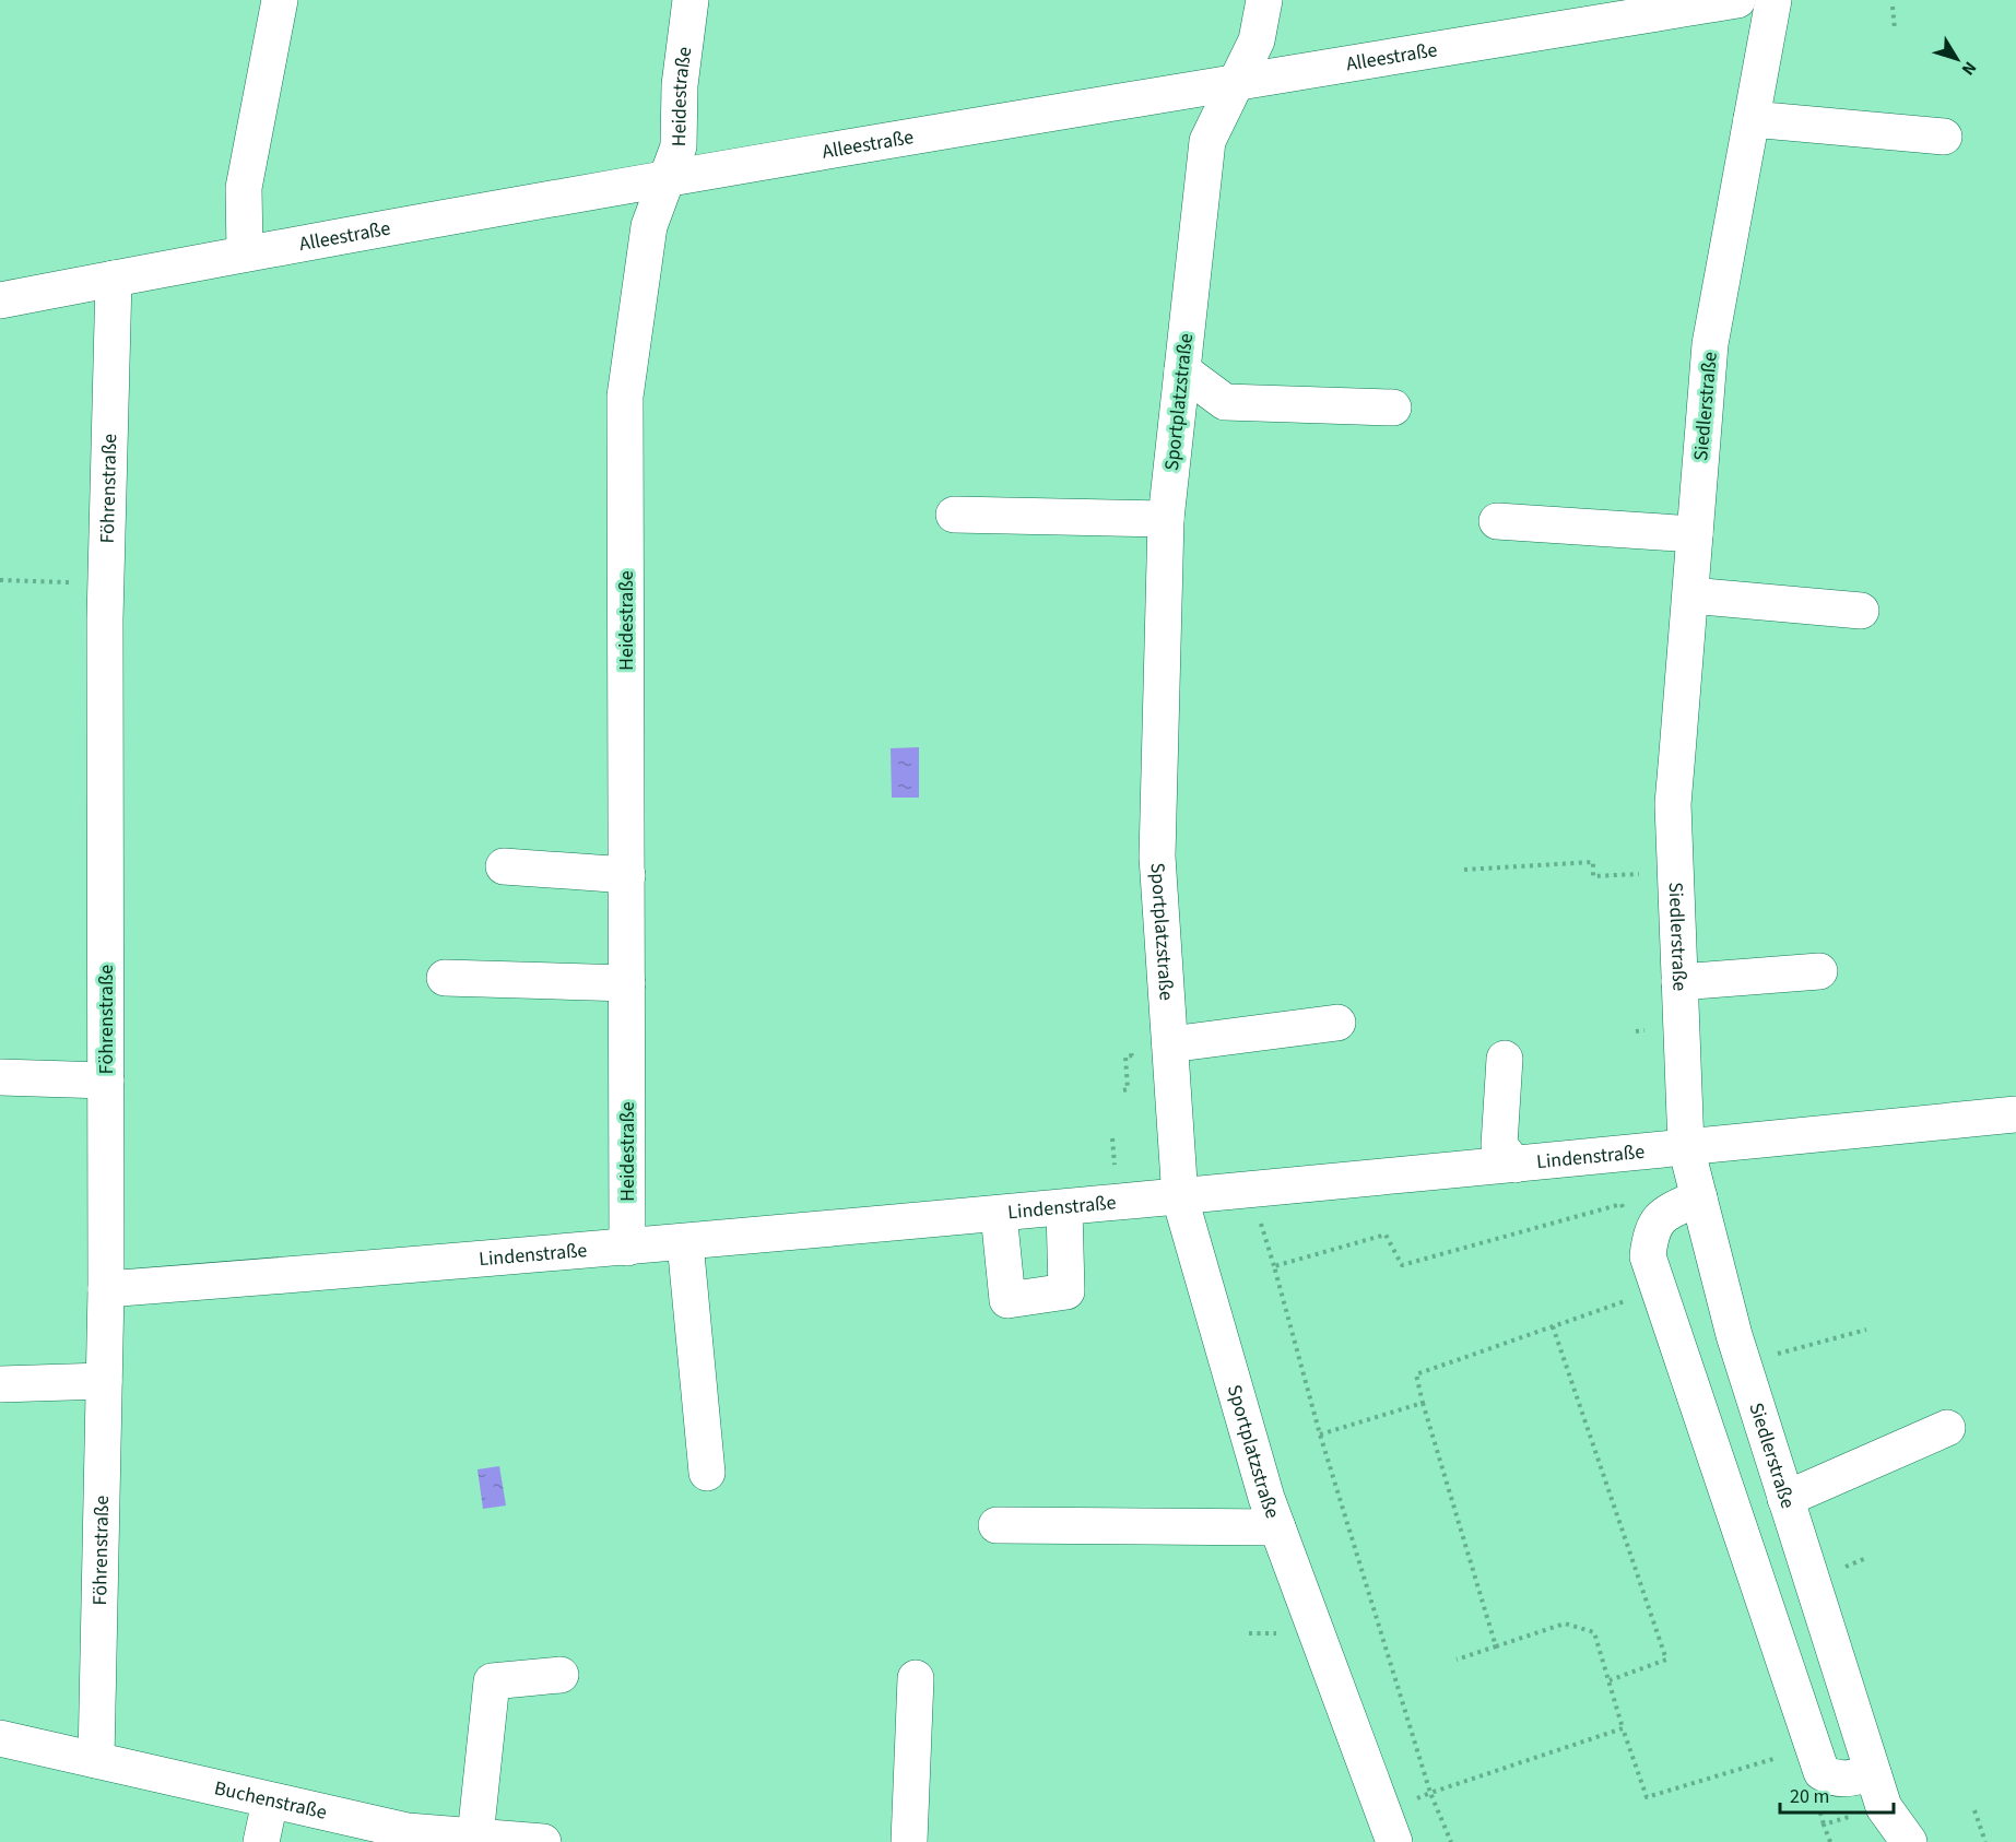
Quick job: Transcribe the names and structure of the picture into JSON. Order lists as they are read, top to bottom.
{
  "streets": {
    "street": [
      "Alleestraße",
      "Heidestraße",
      "Sportplatzstraße",
      "Siedlerstraße",
      "Föhrenstraße",
      "Lindenstraße",
      "Buchenstraße"
    ]
  },
  "crossings": [
    ["Alleestraße", "Heidestraße"],
    ["Alleestraße", "Sportplatzstraße"],
    ["Alleestraße", "Föhrenstraße"],
    ["Heidestraße", "Lindenstraße"],
    ["Sportplatzstraße", "Lindenstraße"],
    ["Siedlerstraße", "Lindenstraße"],
    ["Föhrenstraße", "Lindenstraße"],
    ["Föhrenstraße", "Buchenstraße"]
  ],
  "scale_bar": "20 m",
  "north": "bottom right"
}
